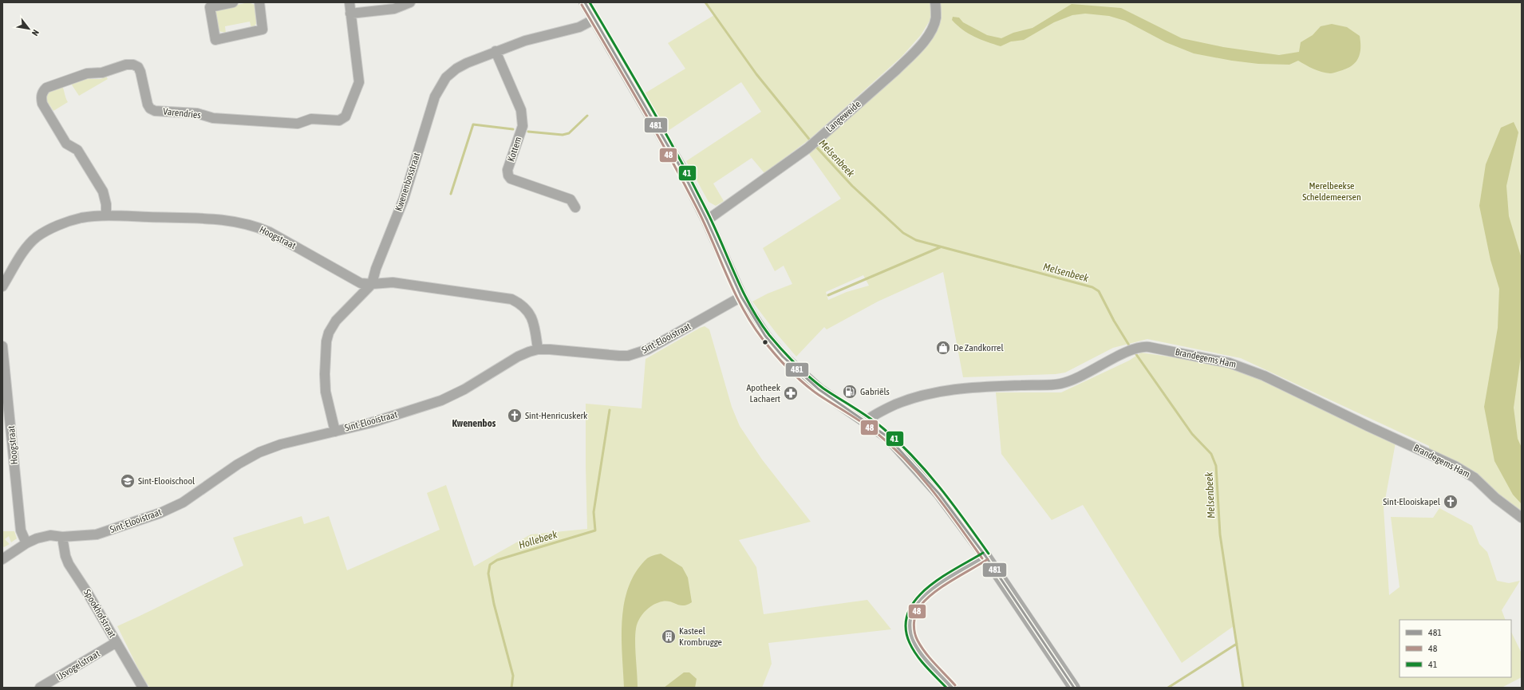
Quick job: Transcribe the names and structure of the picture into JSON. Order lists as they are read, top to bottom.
{
  "streets": {
    "street": [
      "Varendries",
      "Langeweide",
      "Kottem",
      "Kwenenbosstraat",
      "Hoogstraat",
      "Sint-Elooistraat",
      "Brandegems Ham",
      "Spookhofstraat",
      "IJsvogelstraat"
    ]
  },
  "crossings": [
    ["Varendries", "Hoogstraat"],
    ["Kottem", "Kwenenbosstraat"],
    ["Kwenenbosstraat", "Hoogstraat"],
    ["Kwenenbosstraat", "Sint-Elooistraat"],
    ["Hoogstraat", "Sint-Elooistraat"],
    ["Sint-Elooistraat", "Spookhofstraat"],
    ["Spookhofstraat", "IJsvogelstraat"]
  ],
  "districts": ["Kwenenbos"],
  "water": ["Melsenbeek", "Hollebeek"],
  "parks": ["Merelbeekse Scheldemeersen"],
  "places": {
    "shop": ["De Zandkorrel"],
    "fuel station": ["Gabriëls"],
    "pharmacy": ["Apotheek Lachaert"],
    "church": ["Sint-Henricuskerk", "Sint-Elooiskapel"],
    "school or university": ["Sint-Elooischool"],
    "building": ["Kasteel Krombrugge"]
  },
  "lines": ["transit line 481", "transit line 41", "transit line 48"],
  "legend": ["481", "48", "41"],
  "north": "bottom right"
}
